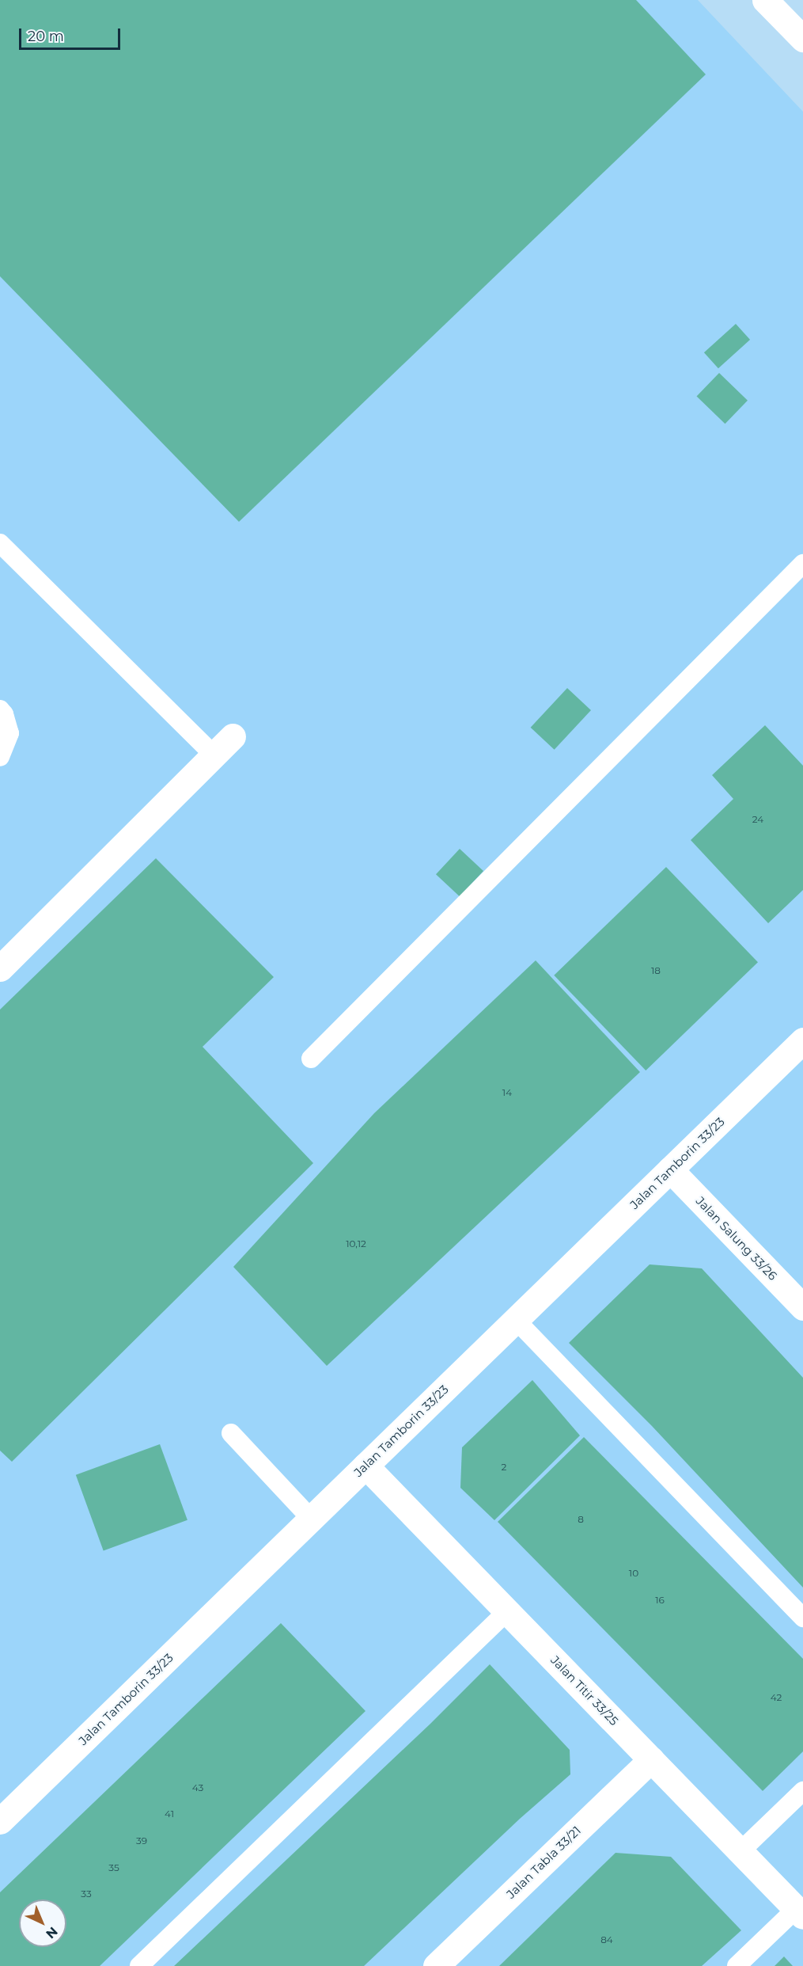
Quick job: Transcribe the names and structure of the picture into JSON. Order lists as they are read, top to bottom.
{
  "streets": {
    "street": [
      "Jalan Tamborin 33/23",
      "Jalan Salung 33/26",
      "Jalan Titir 33/25",
      "Jalan Tabla 33/21"
    ]
  },
  "crossings": [
    ["Jalan Tamborin 33/23", "Jalan Salung 33/26"],
    ["Jalan Tamborin 33/23", "Jalan Titir 33/25"],
    ["Jalan Titir 33/25", "Jalan Tabla 33/21"]
  ],
  "house_numbers": [
    "24",
    "18",
    "14",
    "10,12",
    "2",
    "8",
    "10",
    "16",
    "42",
    "43",
    "41",
    "39",
    "35",
    "33",
    "84"
  ],
  "scale_bar": "20 m",
  "north": "bottom right"
}
